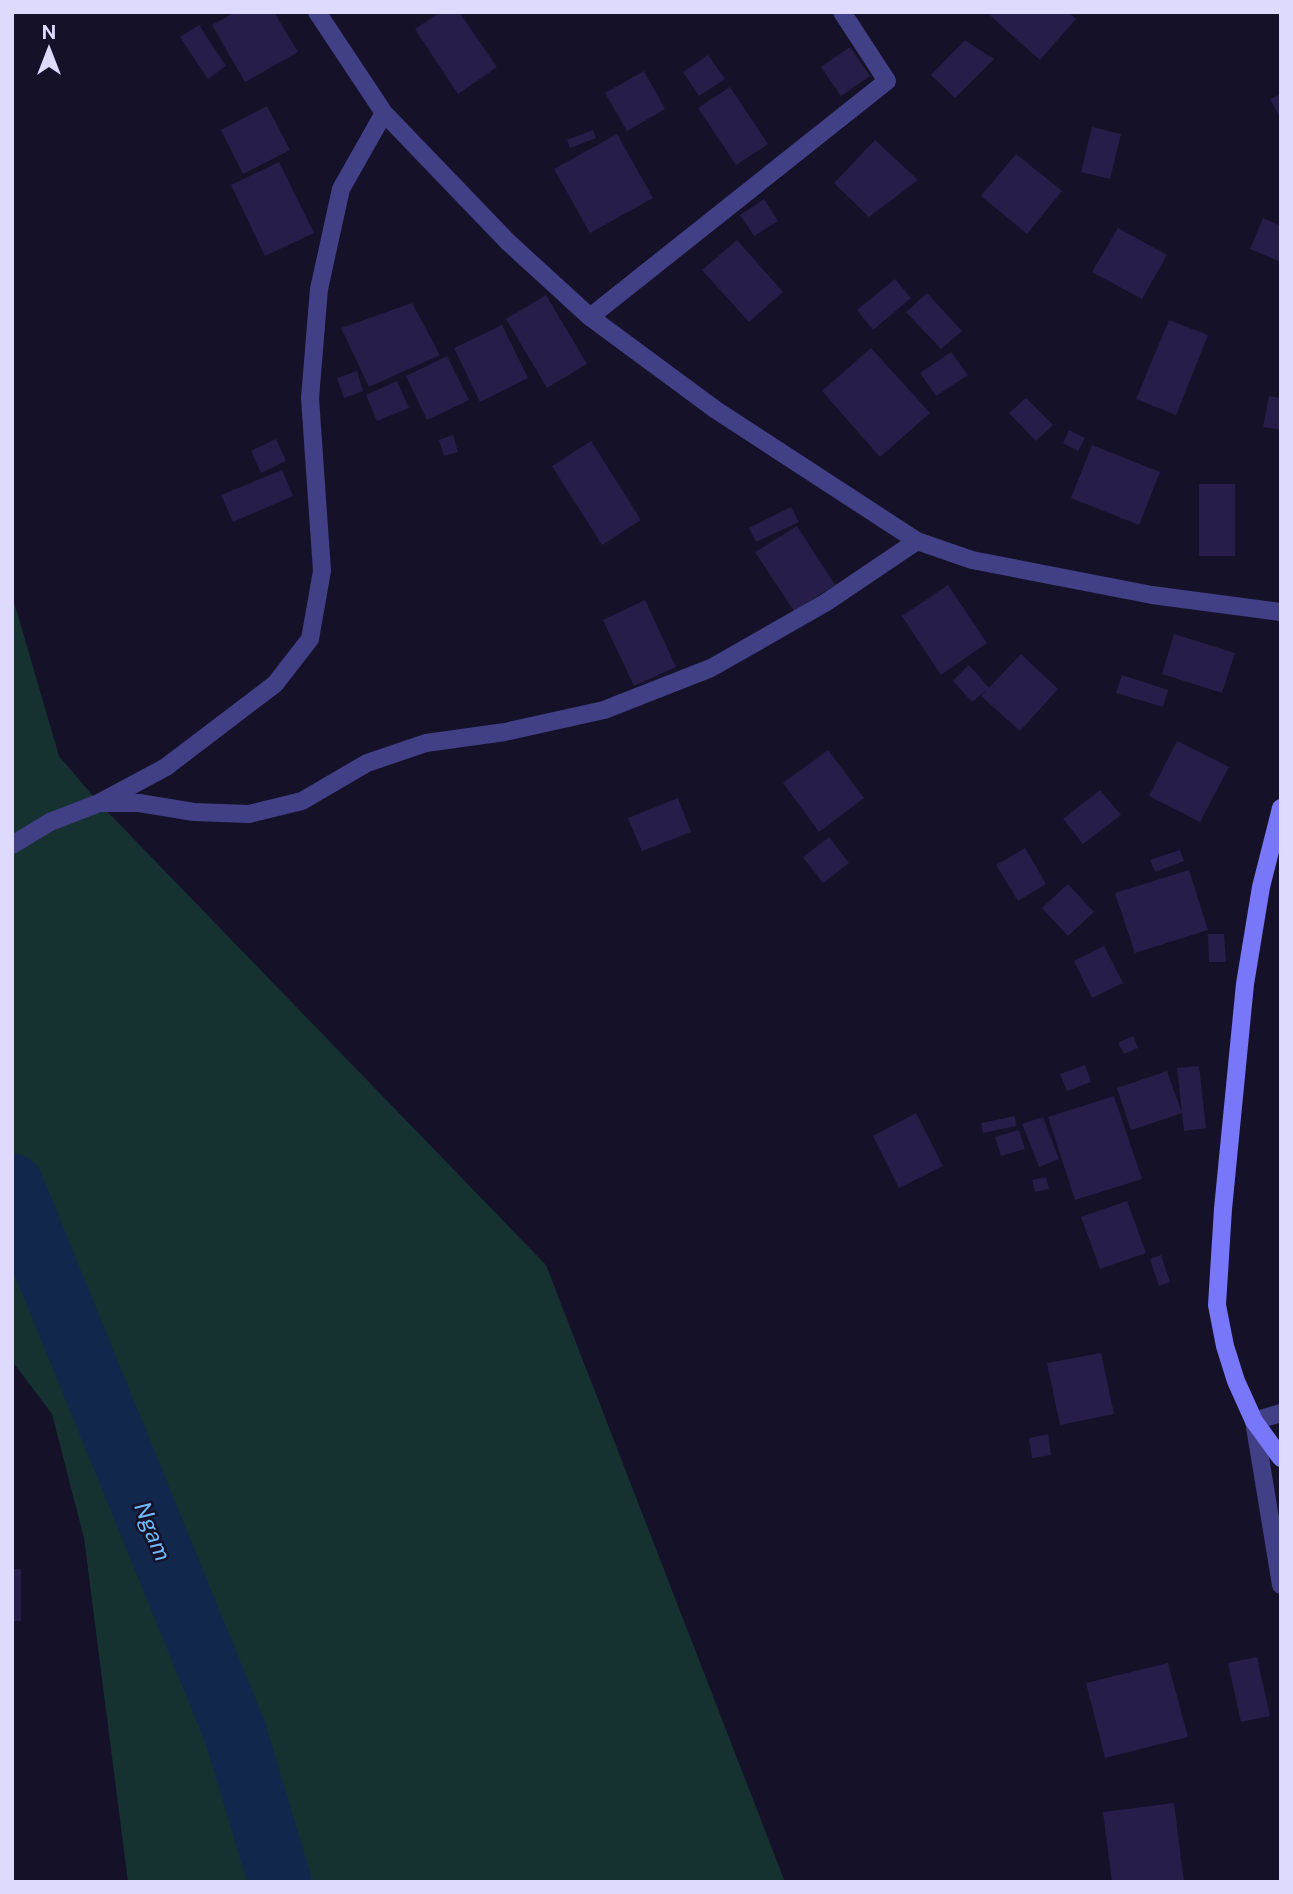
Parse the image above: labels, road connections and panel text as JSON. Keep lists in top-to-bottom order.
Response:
{
  "water": ["Ngam"],
  "north": "top"
}
